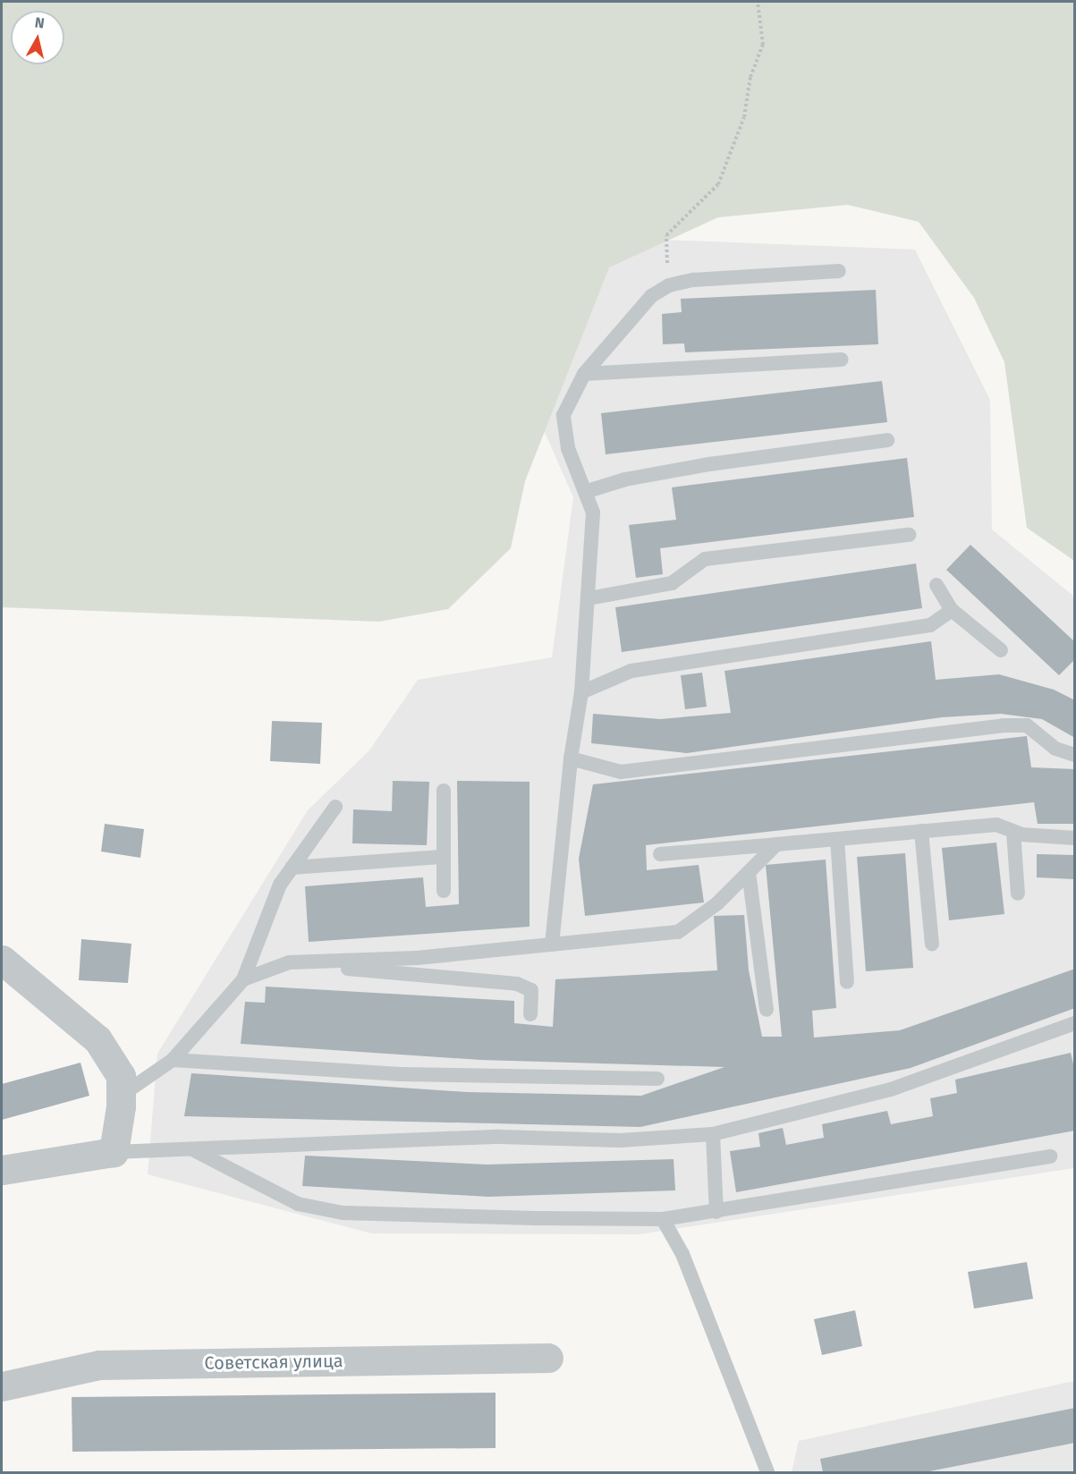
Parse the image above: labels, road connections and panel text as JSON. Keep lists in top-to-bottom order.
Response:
{
  "streets": {
    "street": ["Советская улица"]
  },
  "north": "top"
}
